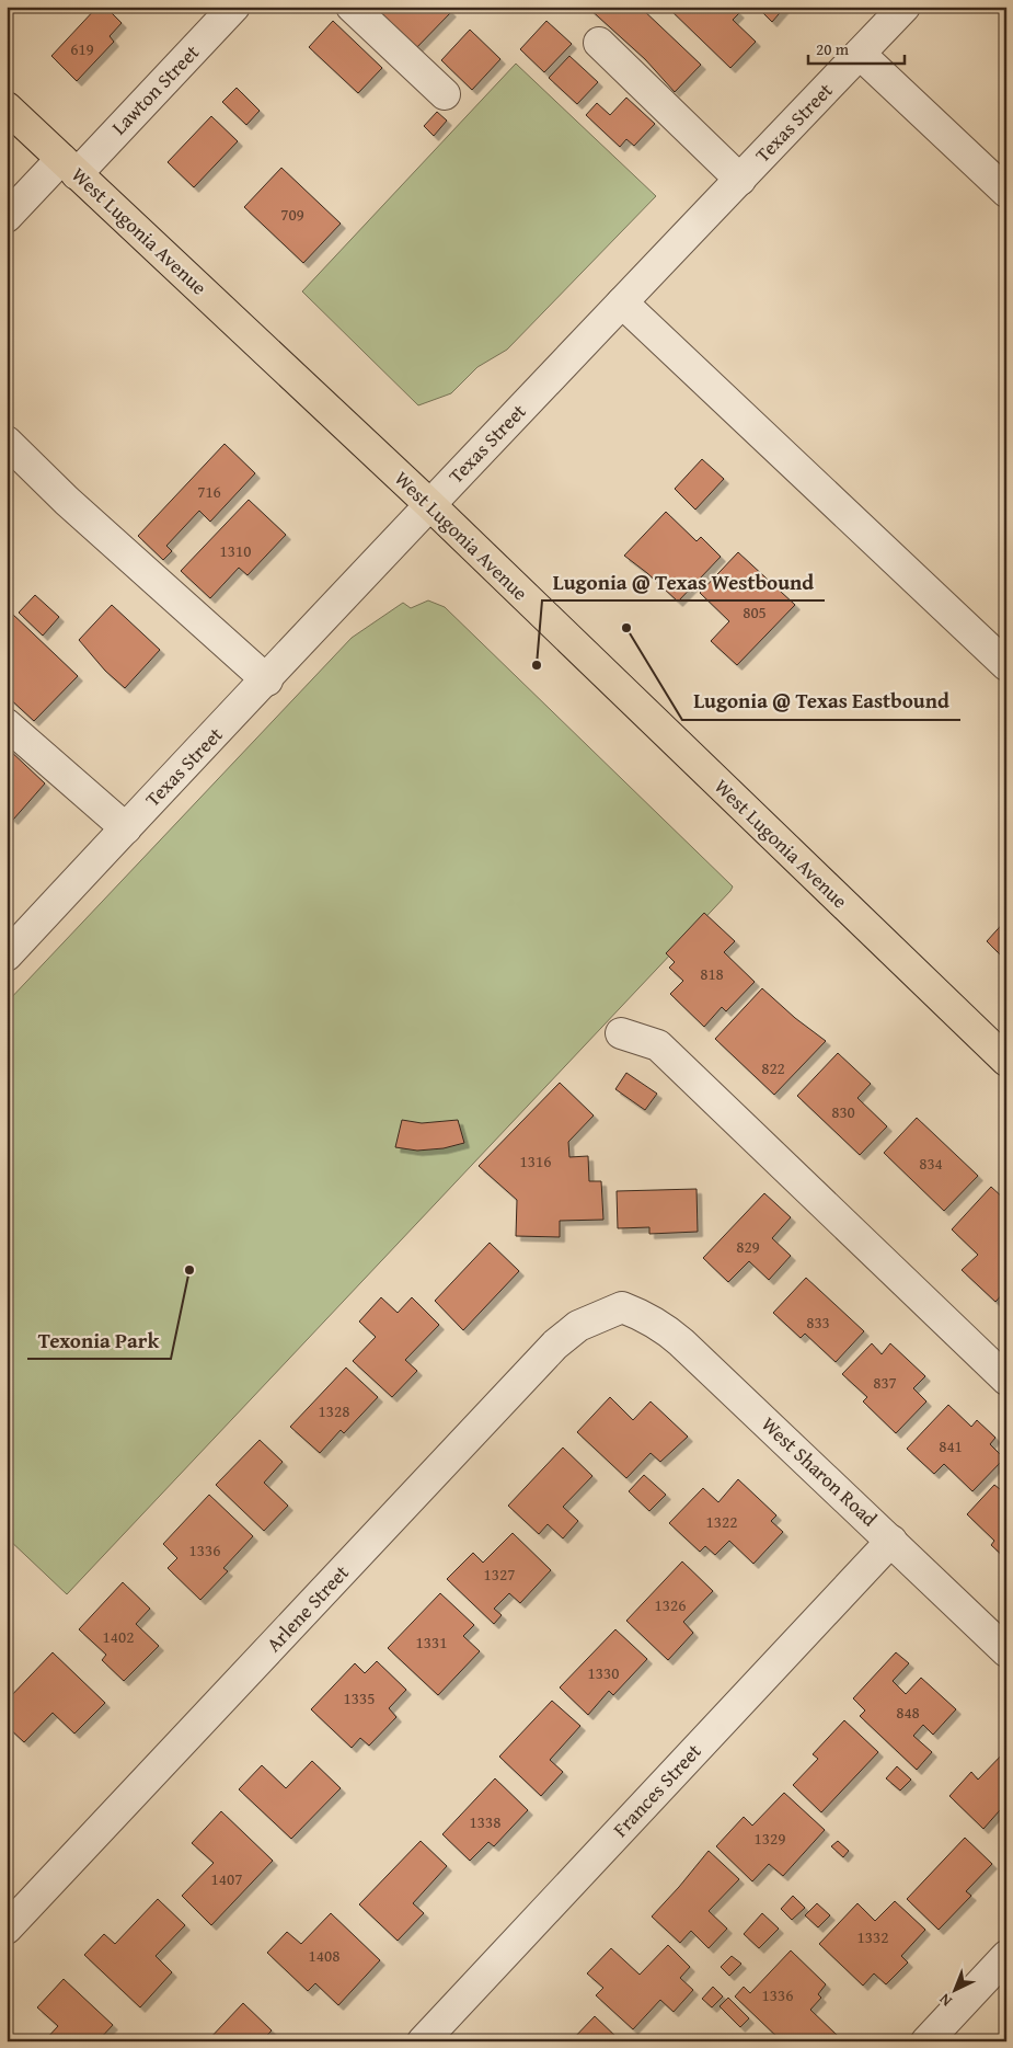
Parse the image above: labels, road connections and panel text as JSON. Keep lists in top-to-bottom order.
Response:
{
  "streets": {
    "main road": ["West Lugonia Avenue"],
    "street": [
      "Lawton Street",
      "Texas Street",
      "West Sharon Road",
      "Arlene Street",
      "Frances Street"
    ]
  },
  "crossings": [
    ["Lawton Street", "West Lugonia Avenue"],
    ["Texas Street", "West Lugonia Avenue"],
    ["West Sharon Road", "Arlene Street"],
    ["West Sharon Road", "Frances Street"]
  ],
  "places": ["Lugonia @ Texas Eastbound", "Lugonia @ Texas Westbound", "Texonia Park"],
  "house_numbers": [
    "619",
    "709",
    "716",
    "1310",
    "805",
    "818",
    "822",
    "830",
    "1316",
    "834",
    "829",
    "833",
    "837",
    "1328",
    "841",
    "1322",
    "1336",
    "1327",
    "1326",
    "1402",
    "1331",
    "1330",
    "1335",
    "848",
    "1338",
    "1329",
    "1407",
    "1332",
    "1408",
    "1336"
  ],
  "scale_bar": "20 m",
  "north": "bottom left"
}
